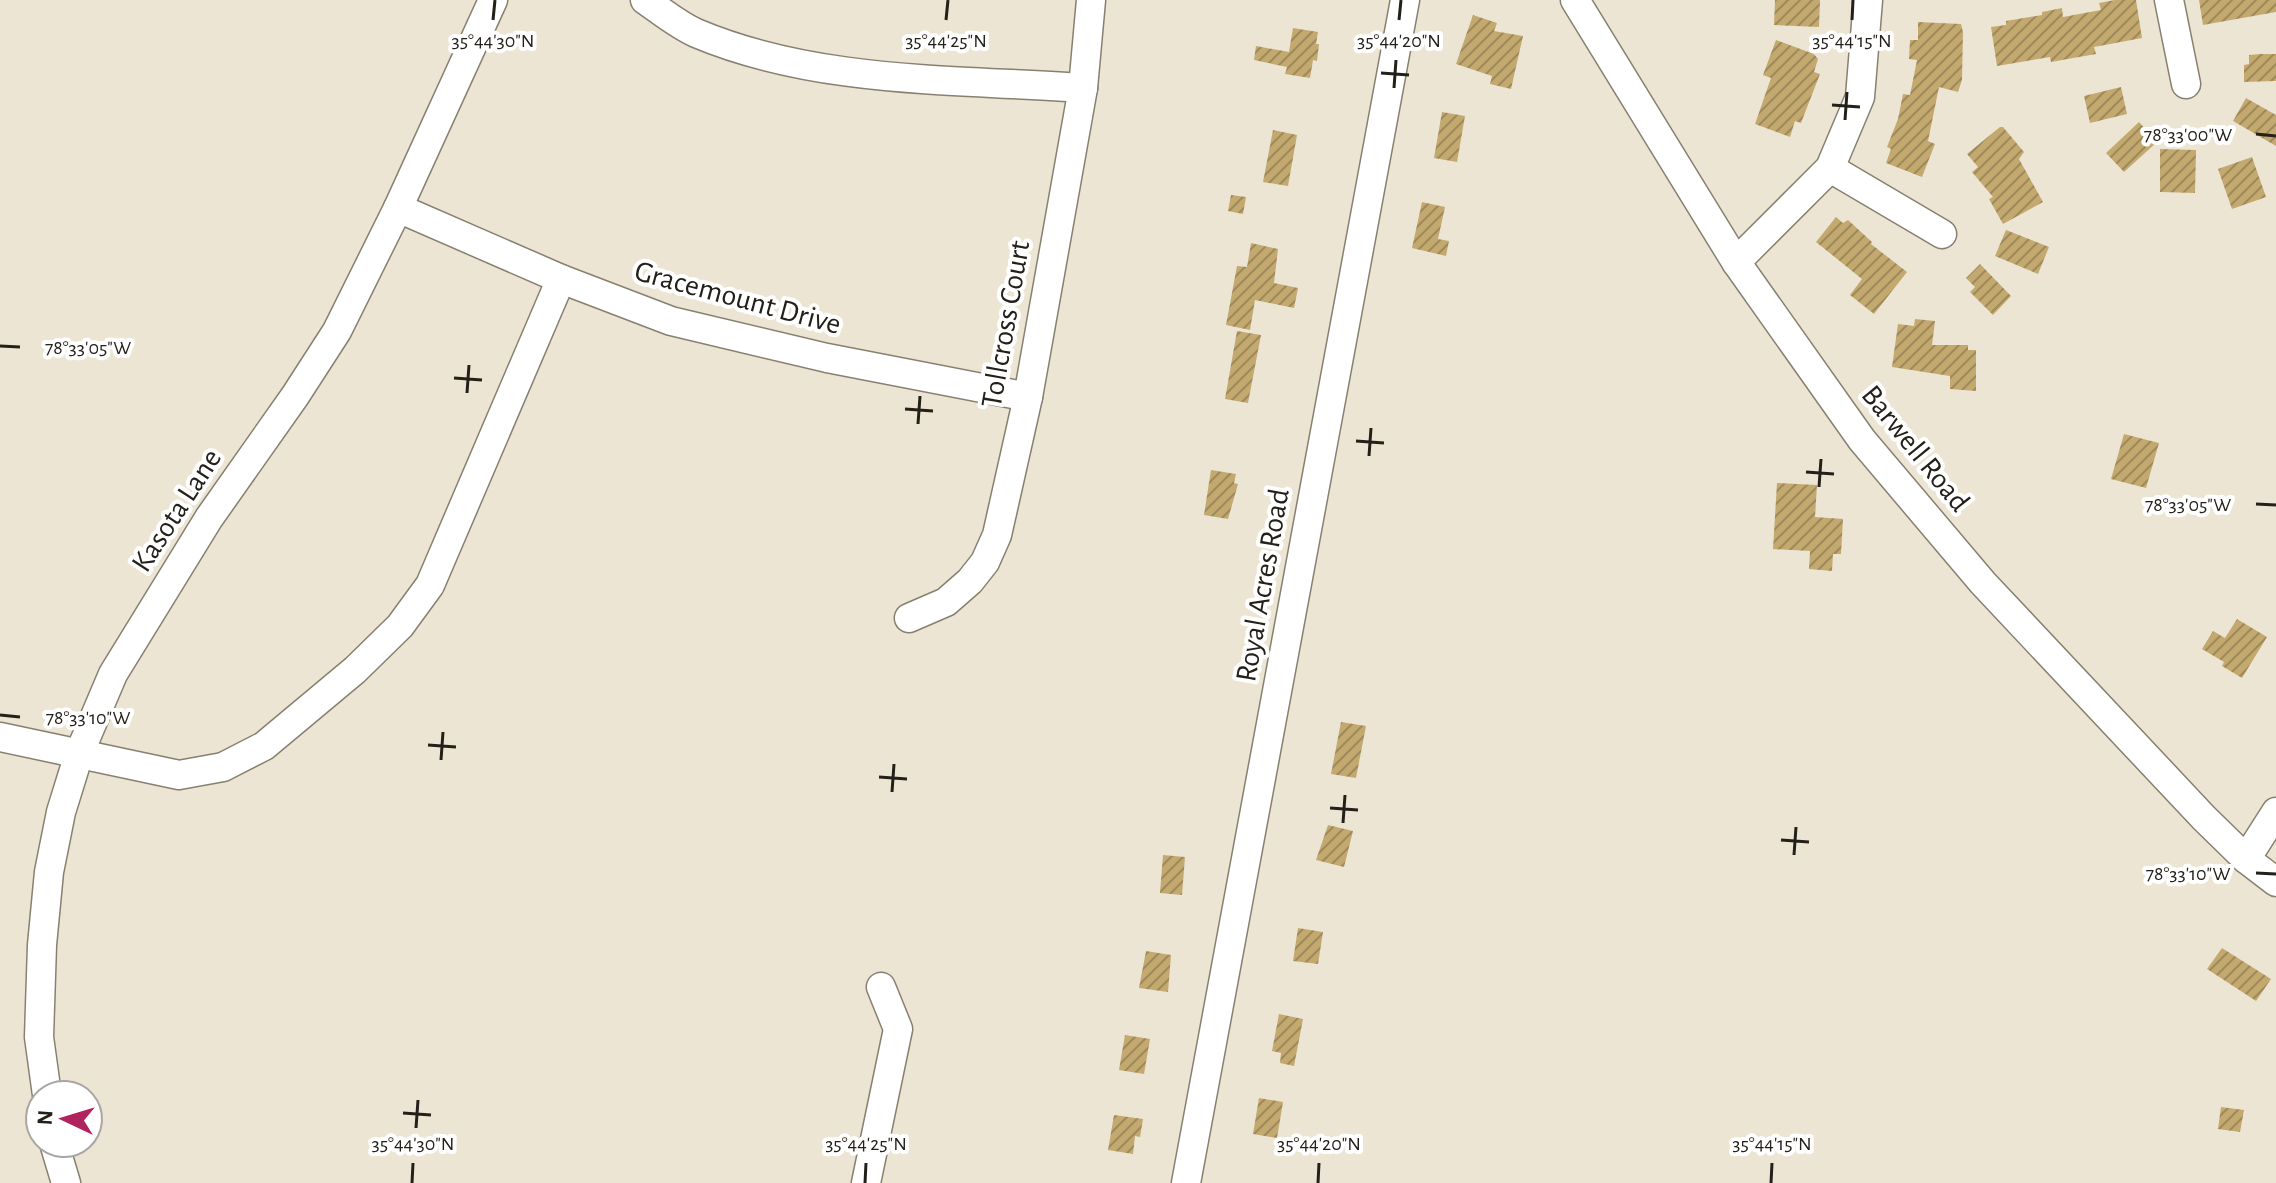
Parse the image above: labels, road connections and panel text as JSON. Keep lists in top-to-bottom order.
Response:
{
  "streets": {
    "street": [
      "Gracemount Drive",
      "Tollcross Court",
      "Barwell Road",
      "Kasota Lane",
      "Royal Acres Road"
    ]
  },
  "crossings": [
    ["Gracemount Drive", "Tollcross Court"],
    ["Gracemount Drive", "Kasota Lane"]
  ],
  "north": "left",
  "coordinates": [
    "35°44'30\"N",
    "35°44'25\"N",
    "35°44'20\"N",
    "35°44'15\"N",
    "78°33'00\"W",
    "78°33'05\"W",
    "78°33'10\"W"
  ]
}
